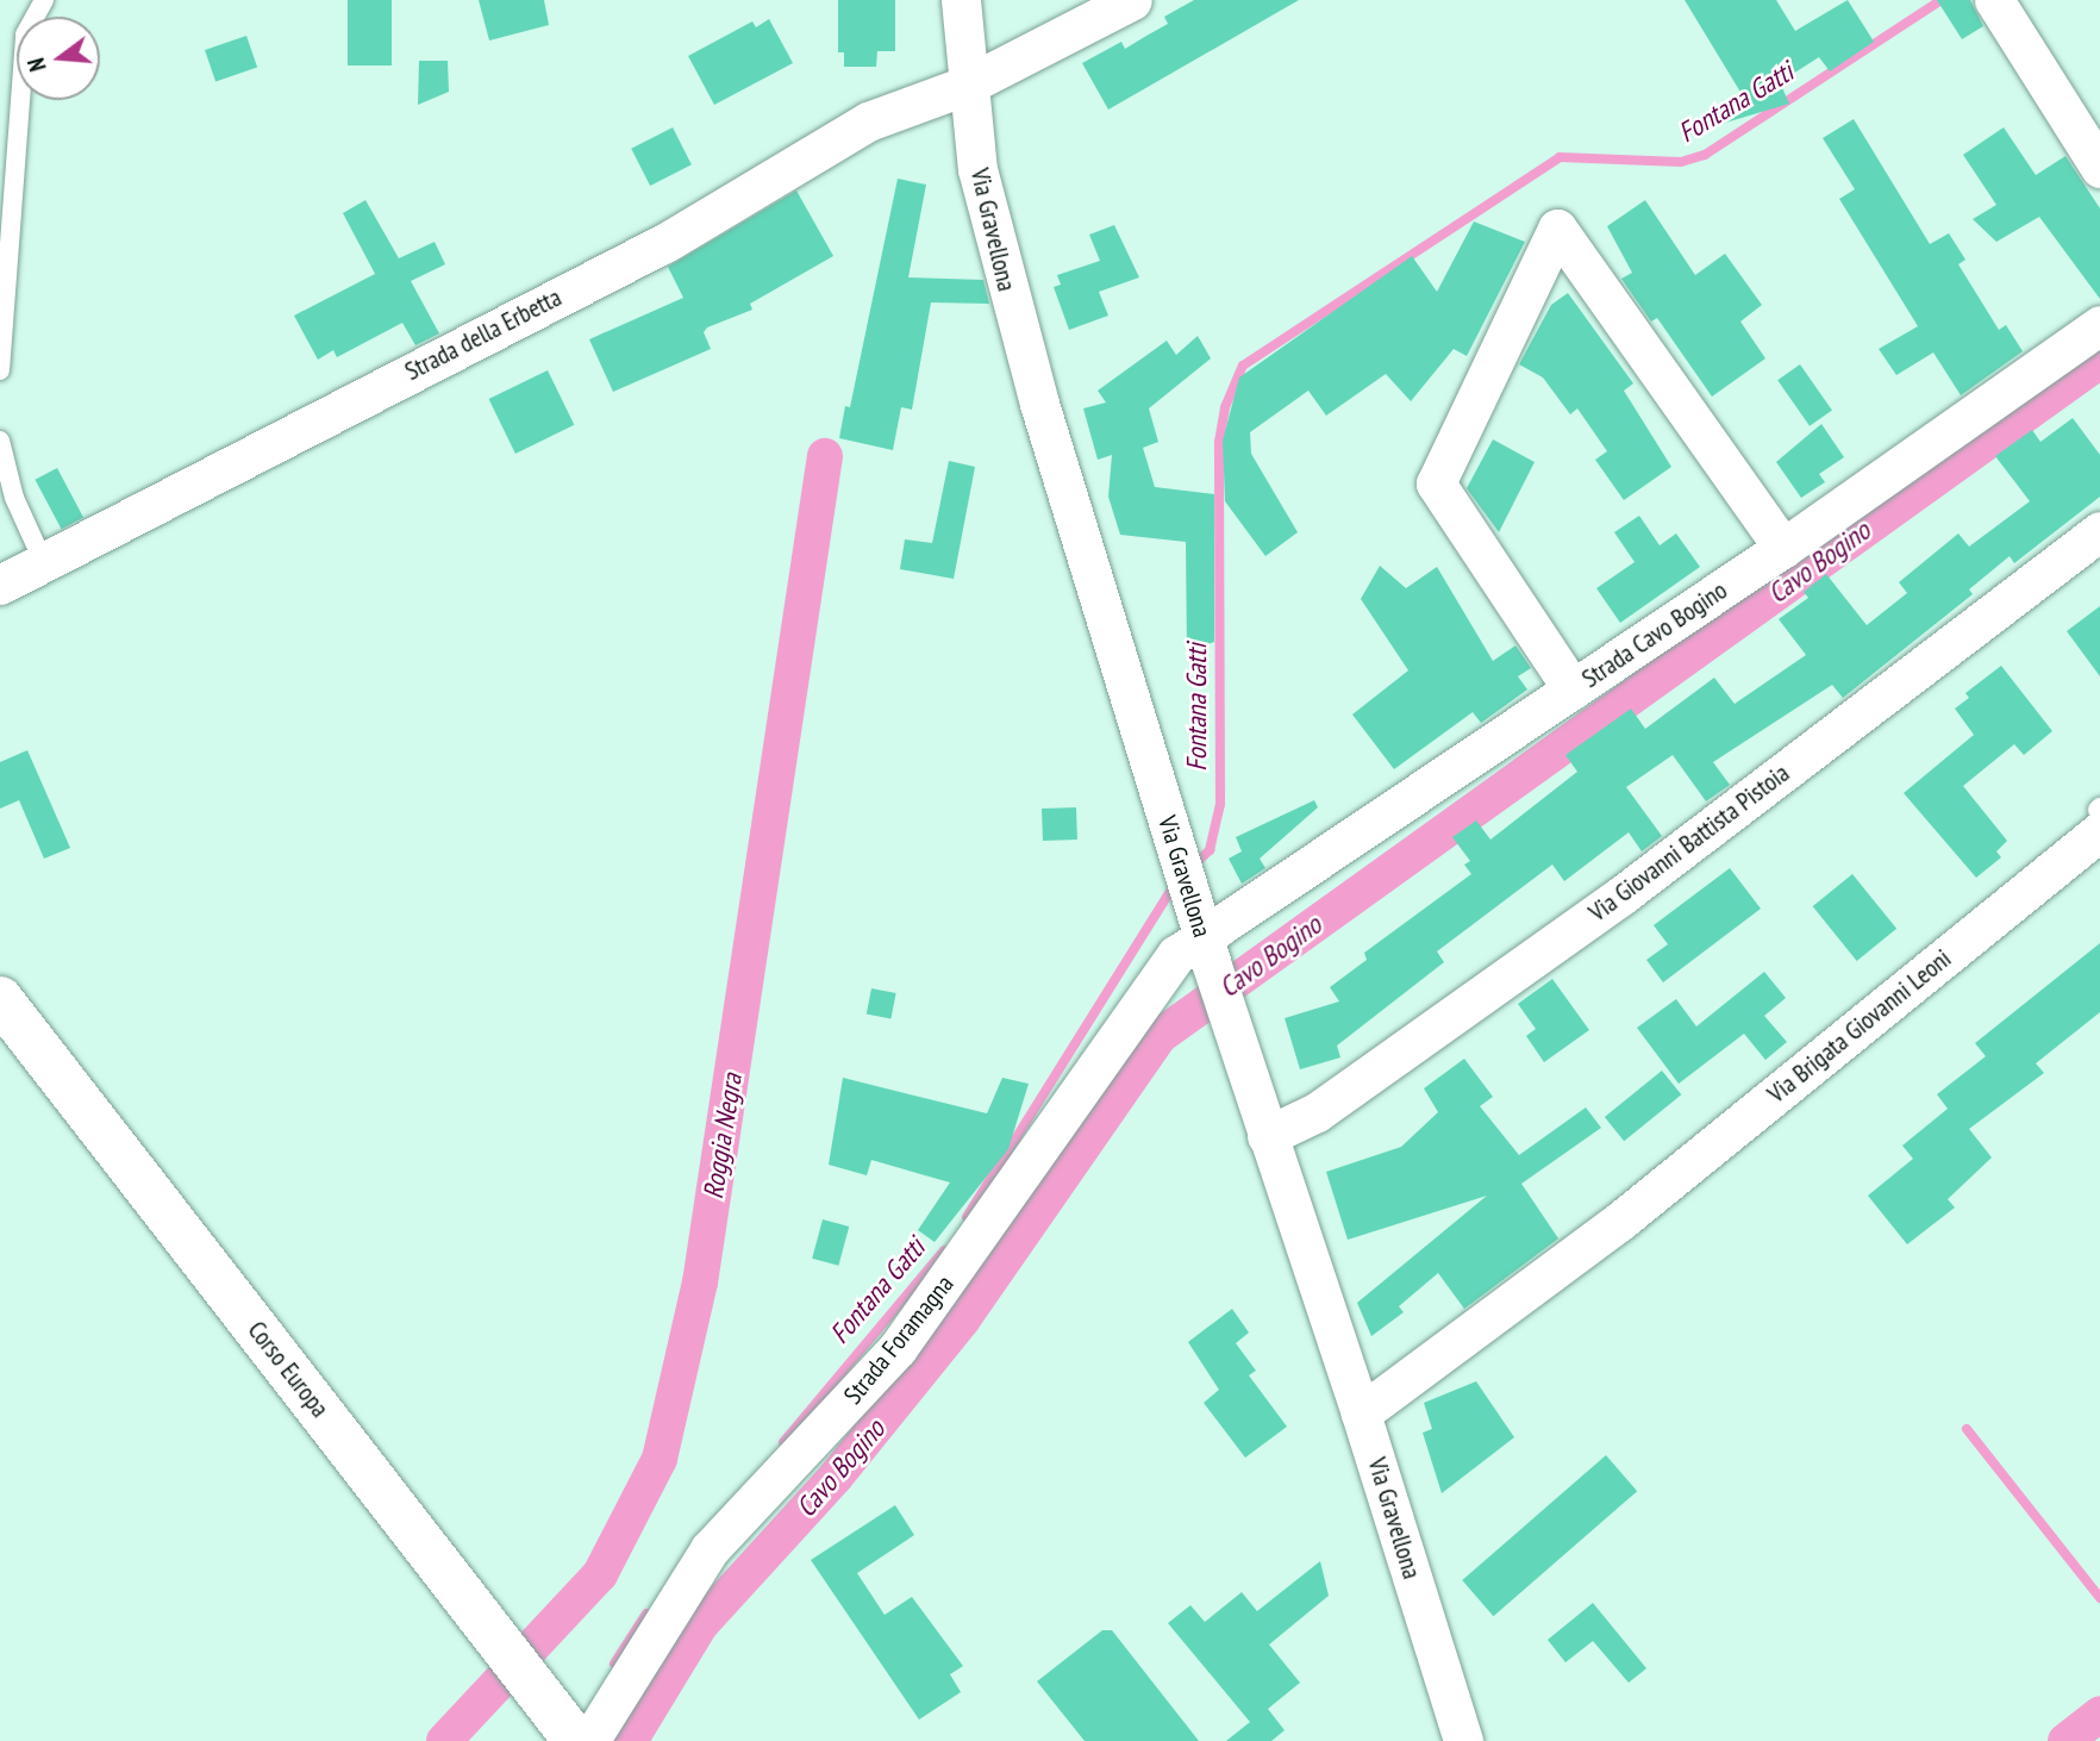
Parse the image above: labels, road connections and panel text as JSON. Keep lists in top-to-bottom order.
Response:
{
  "streets": {
    "main road": ["Corso Europa"],
    "street": [
      "Via Gravellona",
      "Strada della Erbetta",
      "Strada Cavo Bogino",
      "Via Giovanni Battista Pistoia",
      "Via Brigata Giovanni Leoni",
      "Strada Foramagna"
    ]
  },
  "crossings": [
    ["Via Gravellona", "Strada della Erbetta"],
    ["Via Gravellona", "Strada Cavo Bogino"],
    ["Via Gravellona", "Via Giovanni Battista Pistoia"],
    ["Via Gravellona", "Via Brigata Giovanni Leoni"],
    ["Via Gravellona", "Strada Foramagna"],
    ["Strada Cavo Bogino", "Strada Foramagna"]
  ],
  "water": ["Fontana Gatti", "Cavo Bogino", "Roggia Negra"],
  "north": "left"
}
